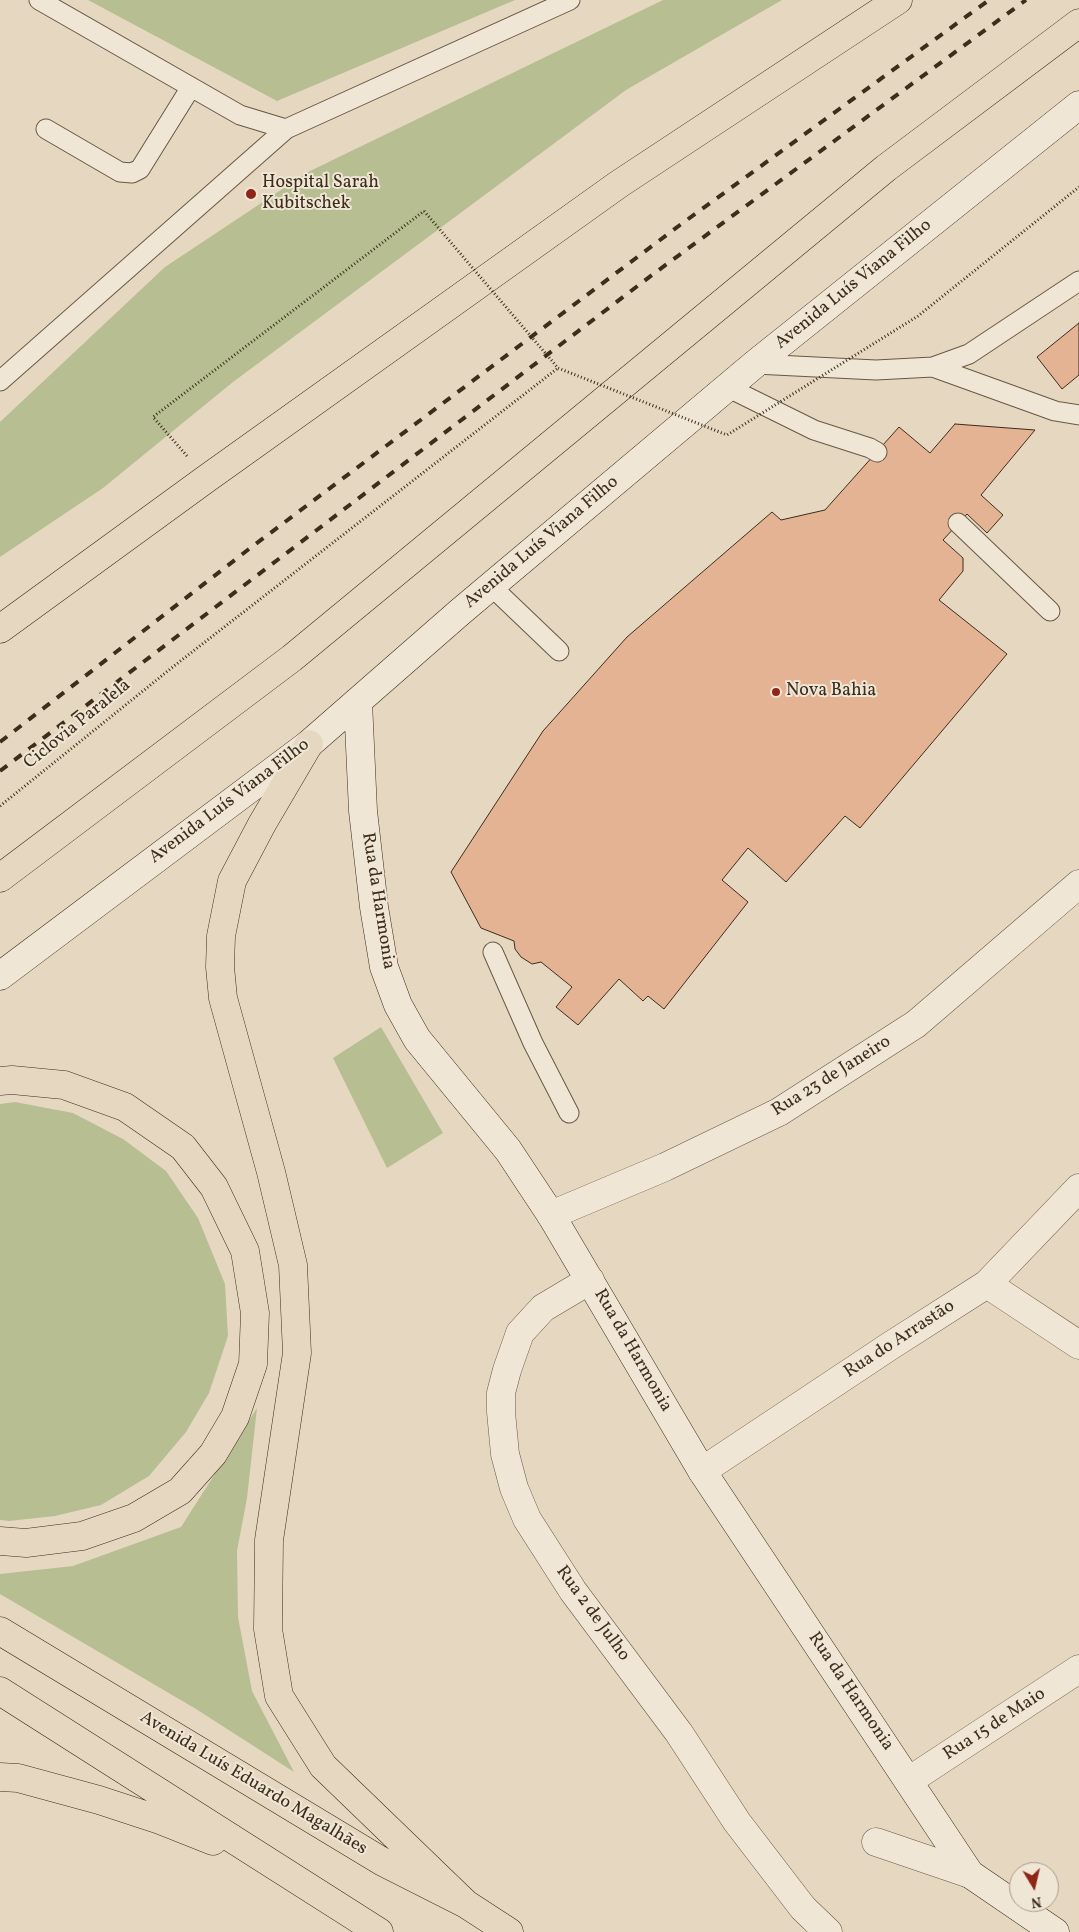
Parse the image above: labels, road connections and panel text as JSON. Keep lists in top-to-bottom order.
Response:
{
  "streets": {
    "main road": ["Avenida Luís Eduardo Magalhães"],
    "street": [
      "Avenida Luís Viana Filho",
      "Rua da Harmonia",
      "Rua 23 de Janeiro",
      "Rua do Arrastão",
      "Rua 2 de Julho",
      "Rua 15 de Maio"
    ],
    "path": ["Ciclovia Paralela"]
  },
  "crossings": [
    ["Avenida Luís Viana Filho", "Rua da Harmonia"],
    ["Rua da Harmonia", "Rua 23 de Janeiro"],
    ["Rua da Harmonia", "Rua do Arrastão"],
    ["Rua da Harmonia", "Rua 2 de Julho"],
    ["Rua da Harmonia", "Rua 15 de Maio"]
  ],
  "places": ["Hospital Sarah Kubitschek", "Nova Bahia"],
  "north": "bottom"
}
